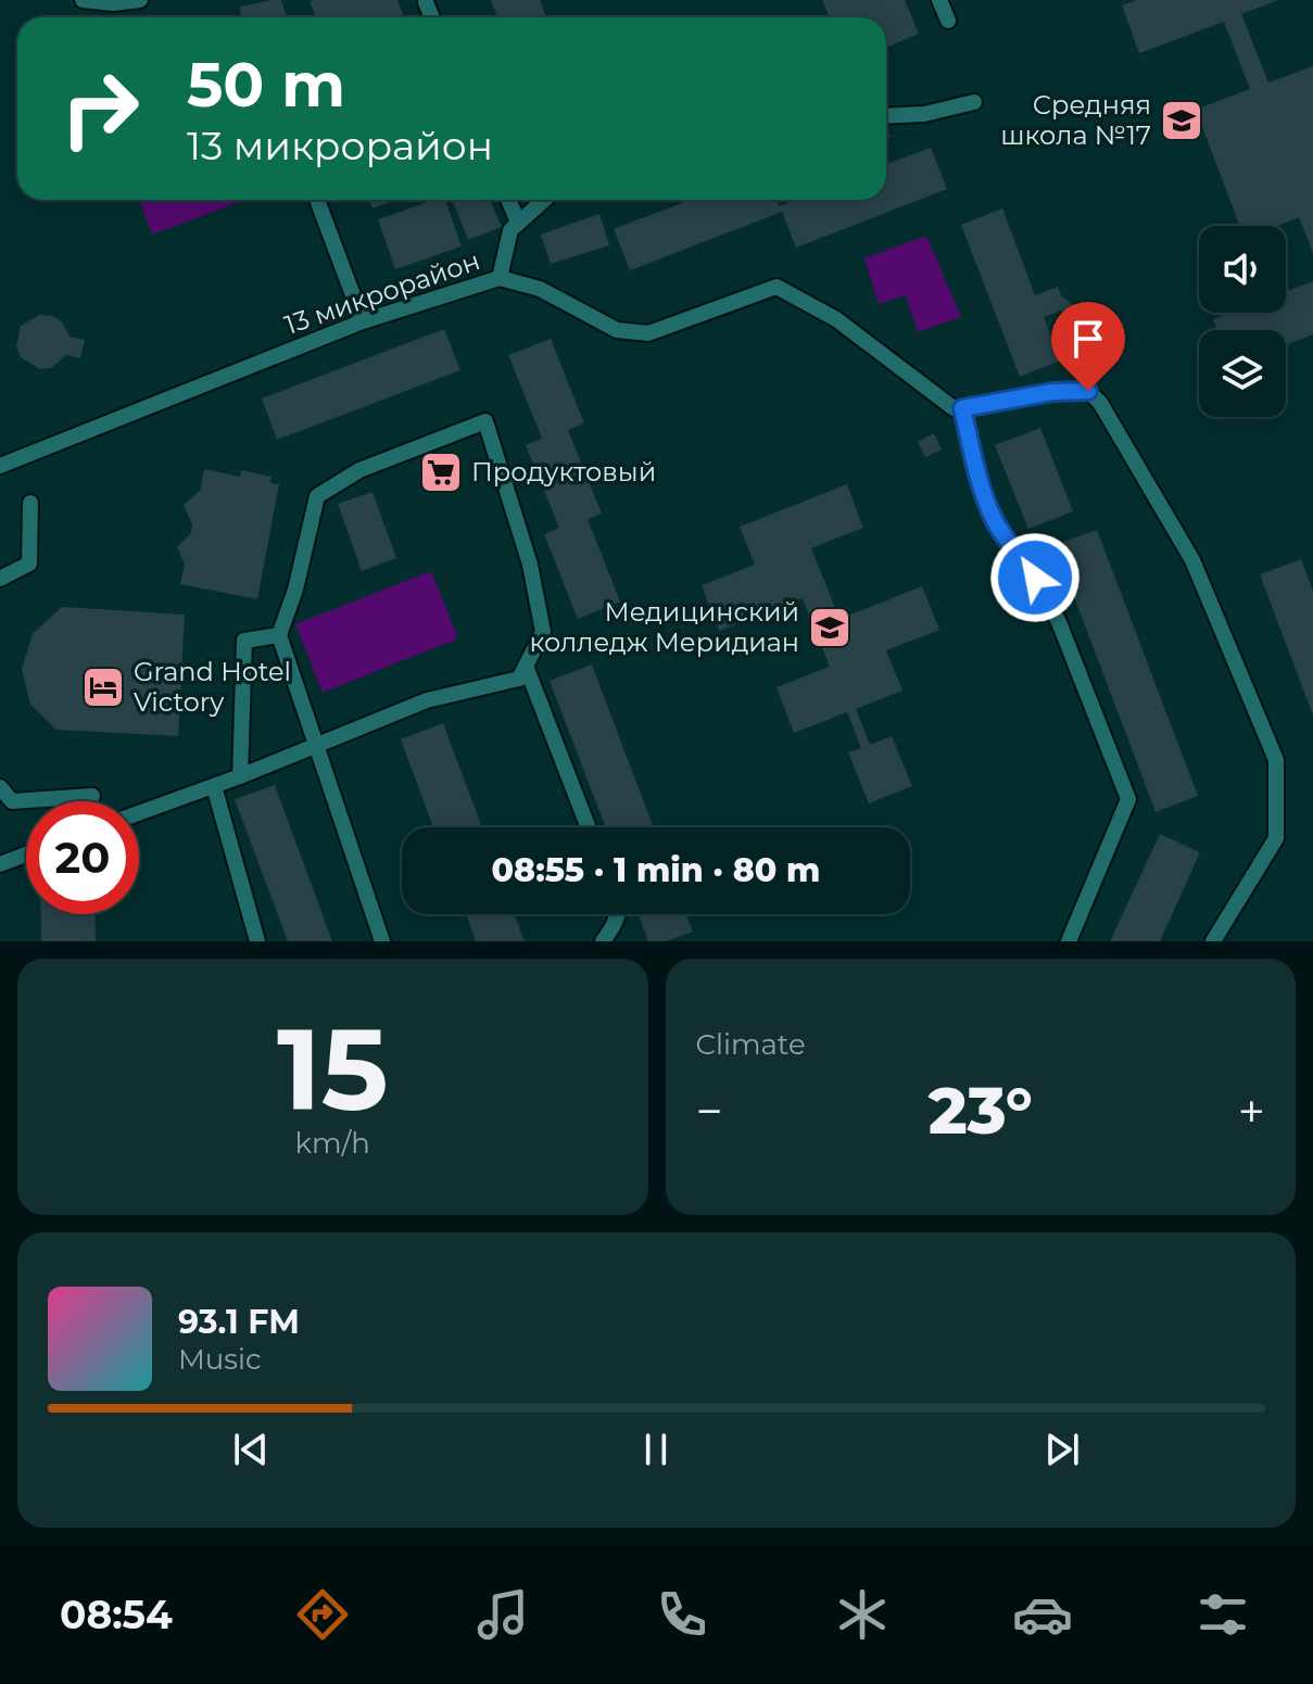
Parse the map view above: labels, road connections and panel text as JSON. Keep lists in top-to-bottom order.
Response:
{
  "streets": {
    "lane": ["13 микрорайон"]
  },
  "places": {
    "school or university": ["Средняя школа №17", "Медицинский колледж Меридиан"],
    "supermarket": ["Продуктовый"],
    "hotel": ["Grand Hotel Victory"]
  },
  "page": {
    "turn": ["50 m", "13 микрорайон"],
    "limit": "20",
    "trip": "08:55 · 1 min · 80 m",
    "tile": [
      ["15", "km/h"],
      "Climate"
    ],
    "heat": ["−", "23°", "+"],
    "song": ["93.1 FM", "Music"],
    "tabs": "08:54"
  }
}
